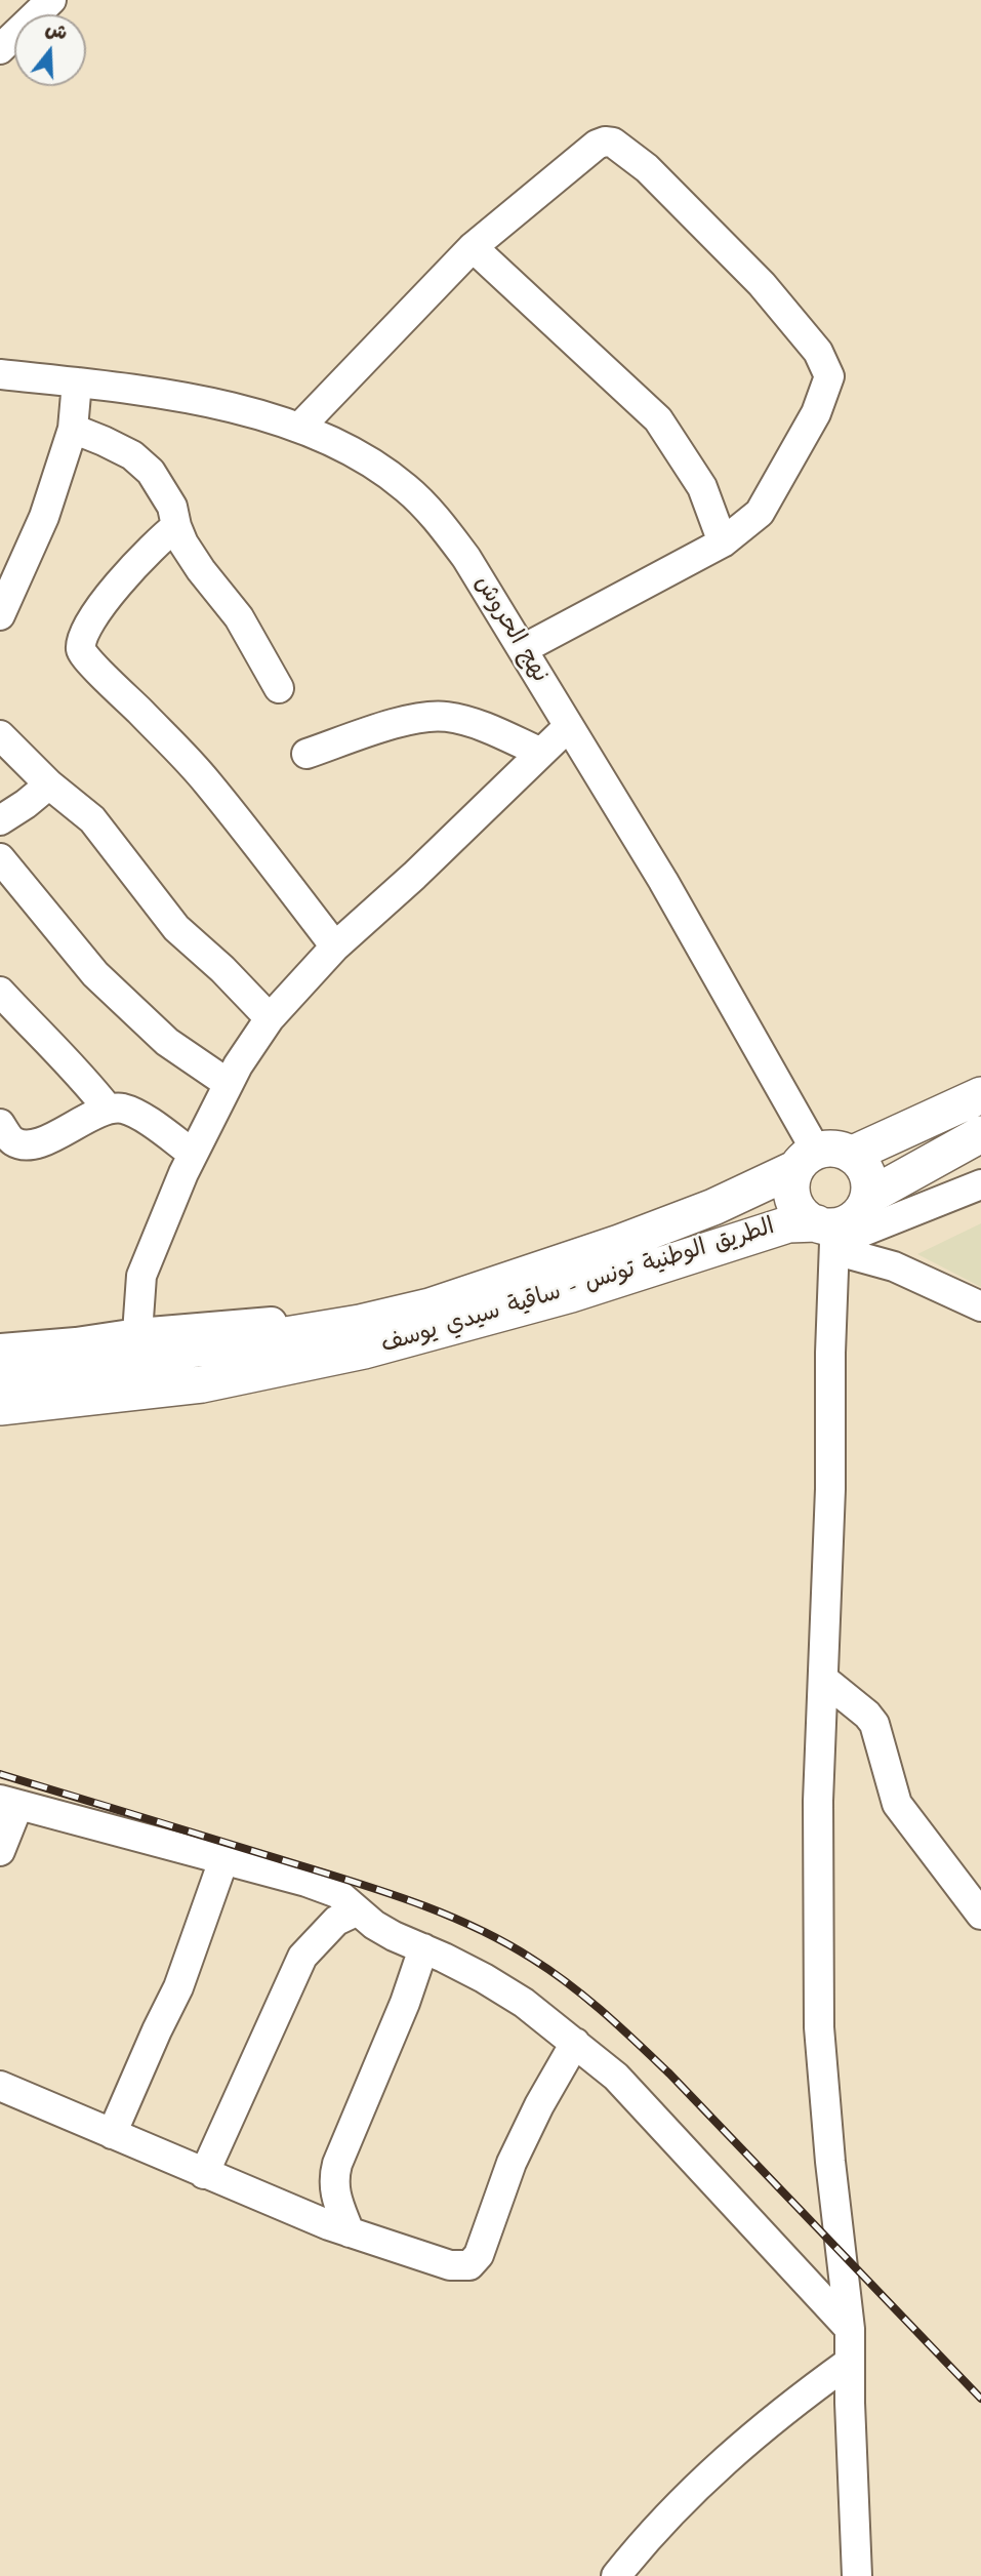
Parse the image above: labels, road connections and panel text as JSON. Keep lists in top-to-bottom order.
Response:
{
  "streets": {
    "main road": ["الطريق الوطنية تونس - ساقية سيدي يوسف"],
    "street": ["نهج الحروش"]
  },
  "crossings": [
    ["نهج الحروش", "الطريق الوطنية تونس - ساقية سيدي يوسف"]
  ],
  "north": "top"
}
